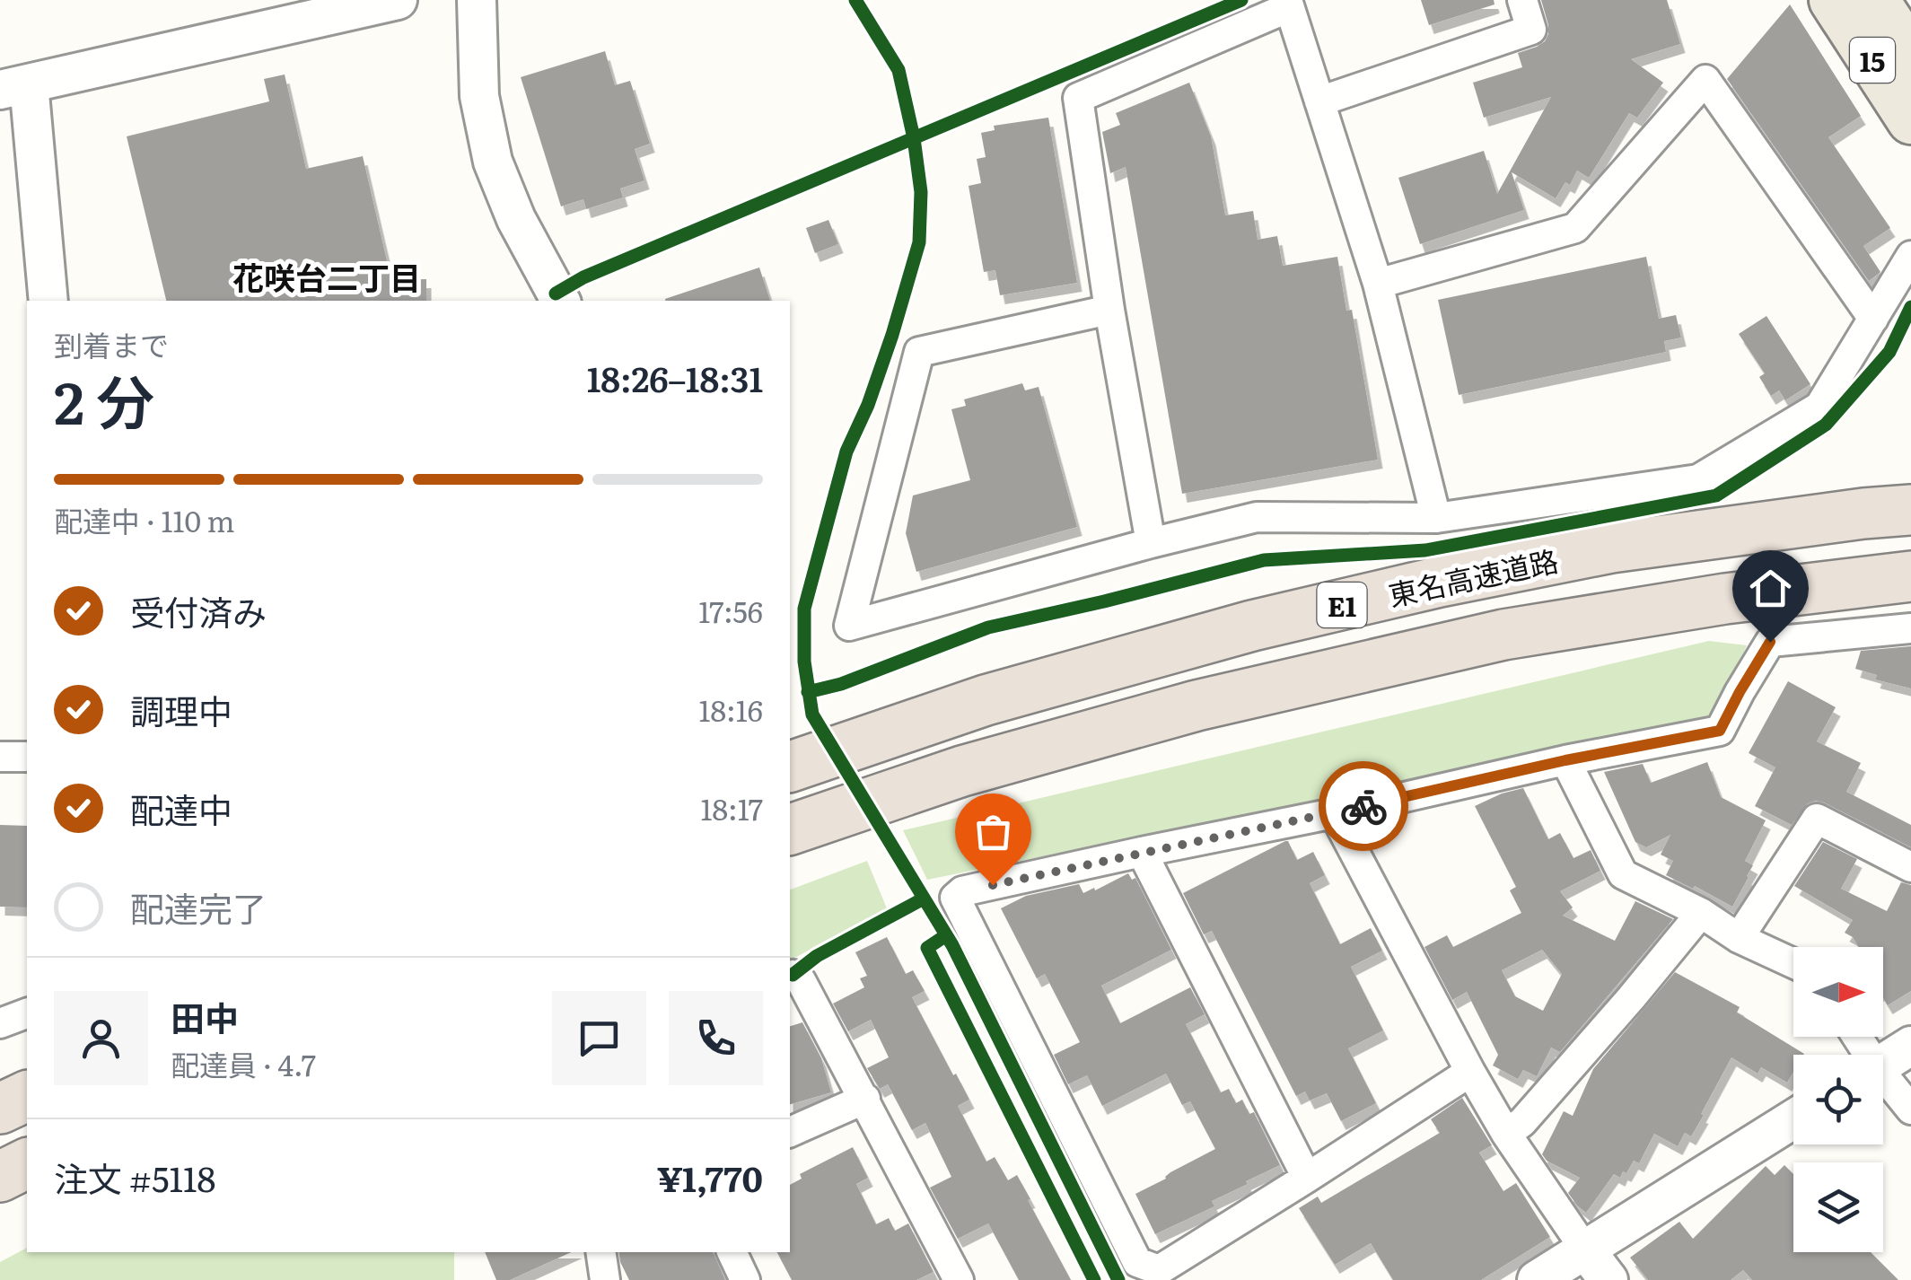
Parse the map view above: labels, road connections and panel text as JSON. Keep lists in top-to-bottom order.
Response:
{
  "streets": {
    "highway": ["東名高速道路", "E1"],
    "main road": ["15"]
  },
  "districts": ["花咲台二丁目"],
  "north": "right",
  "page": {
    "heading": ["2 分", "到着まで", "18:26–18:31"],
    "panel": [
      "田中",
      "配達員 · 4.7",
      "注文 #5118",
      "¥1,770"
    ],
    "bar": "配達中 · 110 m",
    "list": [
      ["受付済み", "17:56"],
      ["調理中", "18:16"],
      ["配達中", "18:17"],
      "配達完了"
    ]
  }
}
